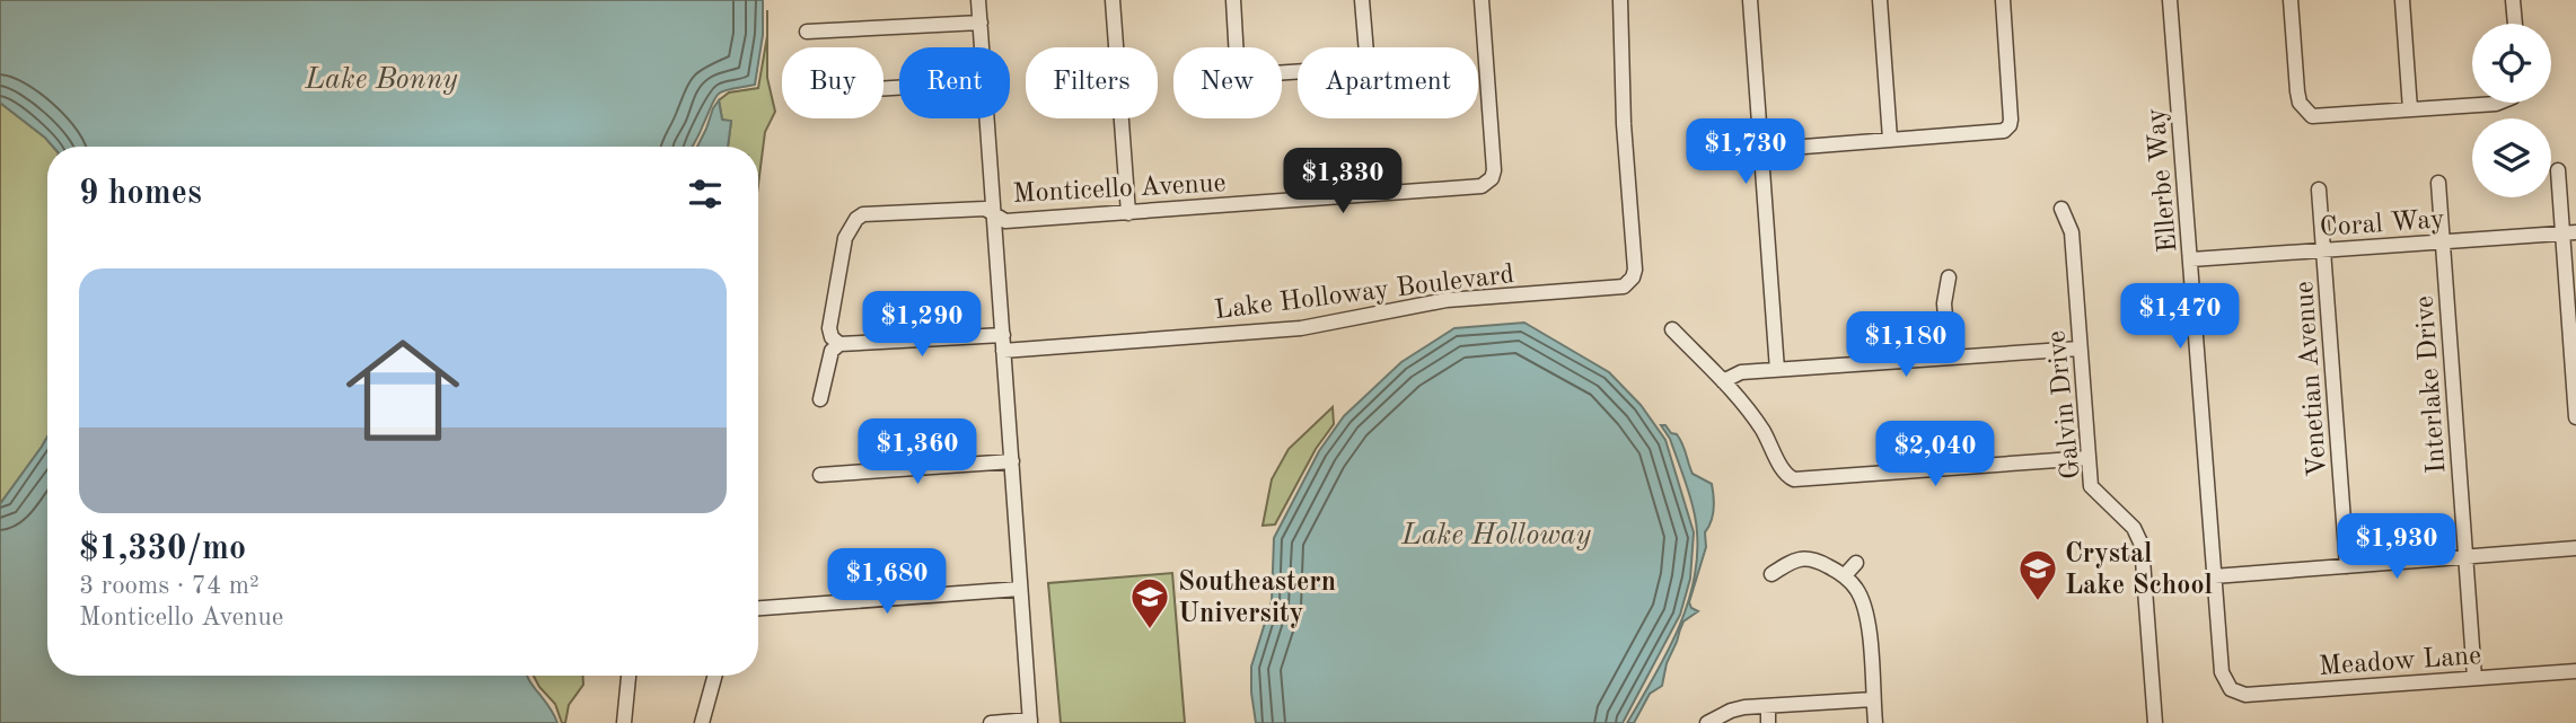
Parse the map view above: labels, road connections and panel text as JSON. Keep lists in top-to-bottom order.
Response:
{
  "streets": {
    "street": [
      "Ellerbe Way",
      "Monticello Avenue",
      "Coral Way",
      "Lake Holloway Boulevard",
      "Venetian Avenue",
      "Interlake Drive",
      "Galvin Drive",
      "Meadow Lane"
    ]
  },
  "crossings": [
    ["Ellerbe Way", "Coral Way"],
    ["Ellerbe Way", "Meadow Lane"],
    ["Coral Way", "Venetian Avenue"],
    ["Coral Way", "Interlake Drive"],
    ["Interlake Drive", "Meadow Lane"]
  ],
  "water": ["Lake Bonny", "Lake Holloway"],
  "places": {
    "school or university": ["Crystal Lake School", "Southeastern University"]
  },
  "page": {
    "chip": [
      "Buy",
      "Rent",
      "Filters",
      "New",
      "Apartment"
    ],
    "price": [
      "$1,730",
      "$1,330",
      "$1,470",
      "$1,290",
      "$1,180",
      "$1,360",
      "$2,040",
      "$1,930",
      "$1,680"
    ],
    "heading": "9 homes",
    "list": [
      {
        "name": "$1,330/mo",
        "note": "3 rooms · 74 m² · Monticello Avenue"
      }
    ]
  }
}
